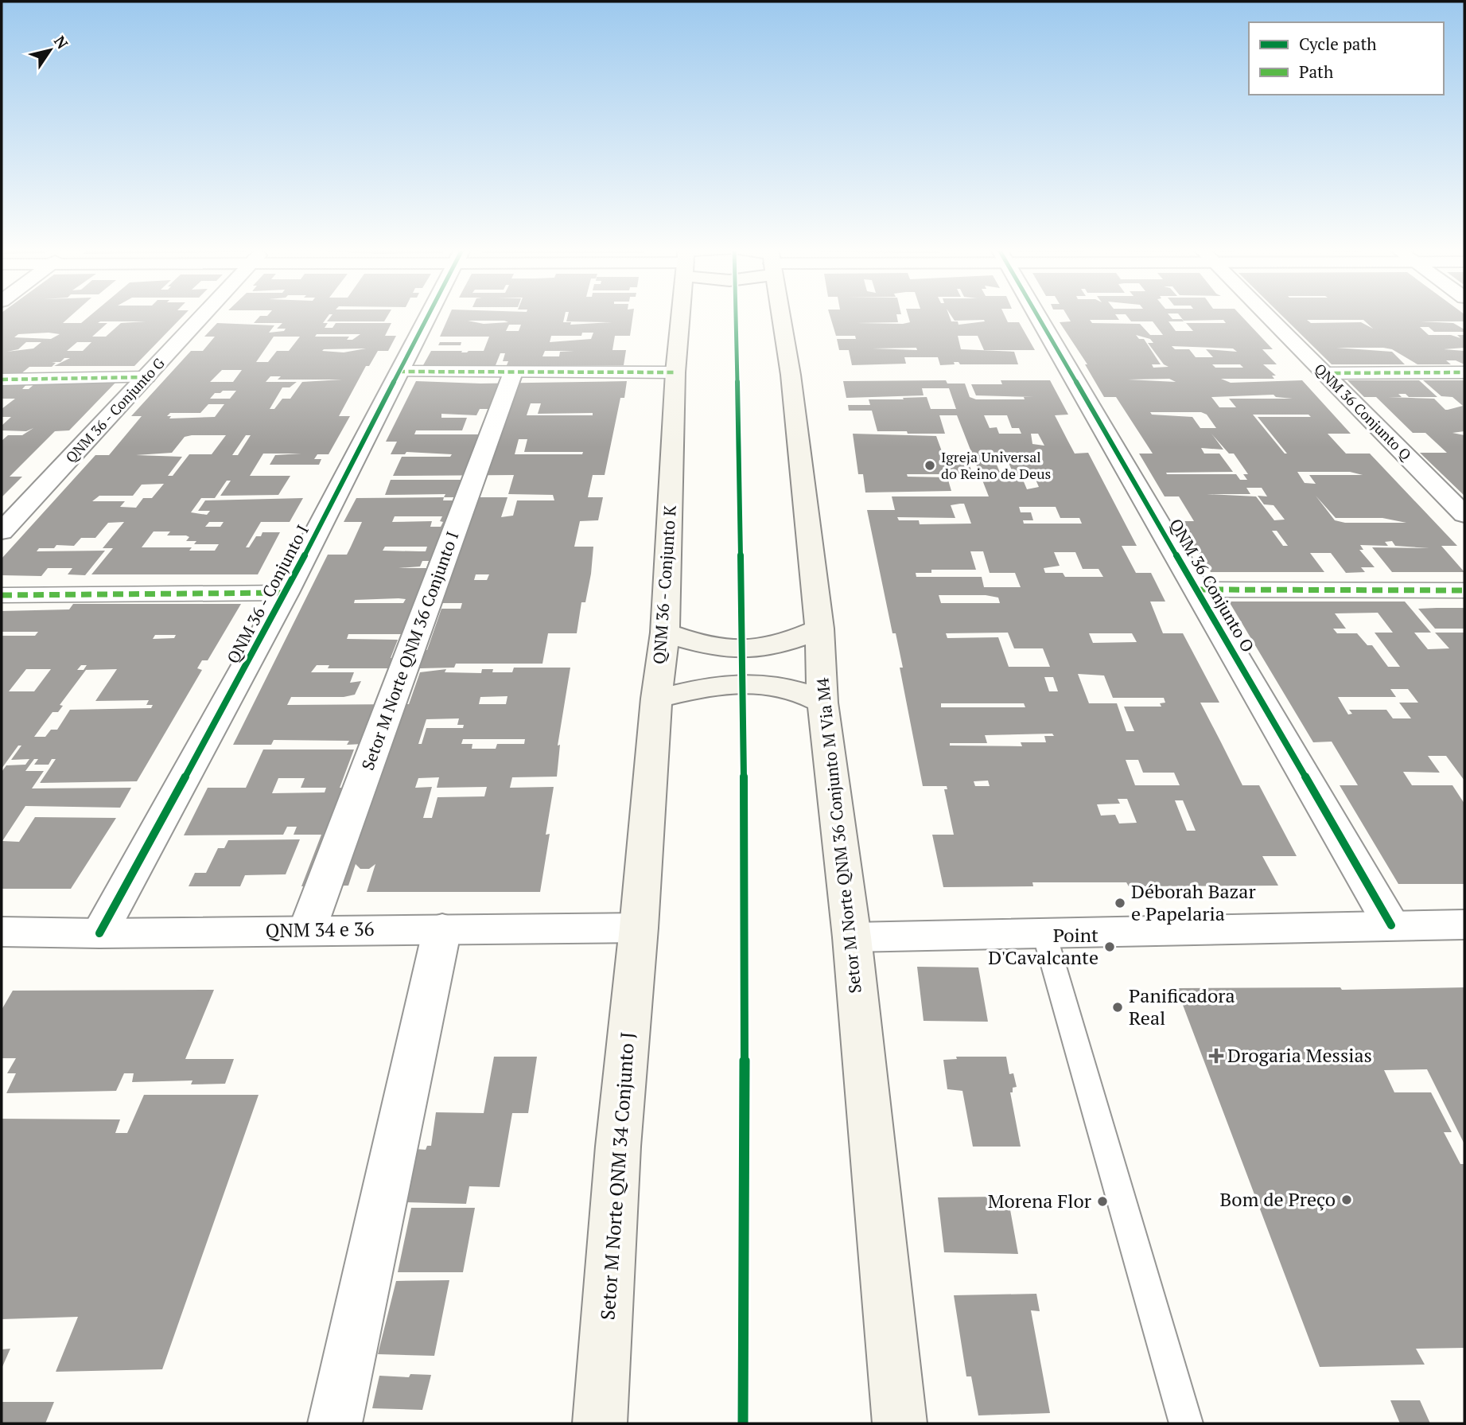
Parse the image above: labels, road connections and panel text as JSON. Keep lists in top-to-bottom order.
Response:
{
  "streets": {
    "main road": ["QNM 36 - Conjunto K", "Setor M Norte QNM 36 Conjunto M Via M4", "Setor M Norte QNM 34 Conjunto J"],
    "street": [
      "QNM 36 - Conjunto G",
      "QNM 36 Conjunto Q",
      "QNM 36 Conjunto O",
      "QNM 36 - Conjunto I",
      "Setor M Norte QNM 36 Conjunto I",
      "QNM 34 e 36"
    ]
  },
  "crossings": [
    ["QNM 36 - Conjunto K", "QNM 34 e 36"],
    ["QNM 36 - Conjunto K", "Setor M Norte QNM 34 Conjunto J"],
    ["QNM 36 - Conjunto I", "QNM 34 e 36"],
    ["Setor M Norte QNM 36 Conjunto I", "QNM 34 e 36"],
    ["QNM 34 e 36", "Setor M Norte QNM 34 Conjunto J"]
  ],
  "places": {
    "other": [
      "Igreja Universal do Reino de Deus",
      "Déborah Bazar e Papelaria",
      "Point D'Cavalcante",
      "Panificadora Real",
      "Bom de Preço",
      "Morena Flor"
    ],
    "health": ["Drogaria Messias"]
  },
  "legend": ["Cycle path", "Path"],
  "north": "top right"
}
